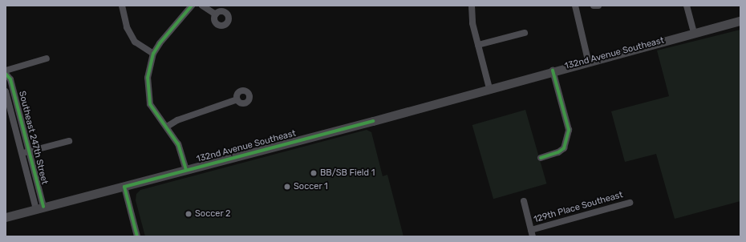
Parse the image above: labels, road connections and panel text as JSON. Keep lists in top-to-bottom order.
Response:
{
  "streets": {
    "main road": ["132nd Avenue Southeast"],
    "street": ["Southeast 247th Street", "129th Place Southeast"]
  },
  "crossings": [
    ["132nd Avenue Southeast", "Southeast 247th Street"]
  ],
  "places": ["BB/SB Field 1", "Soccer 1", "Soccer 2"]
}
